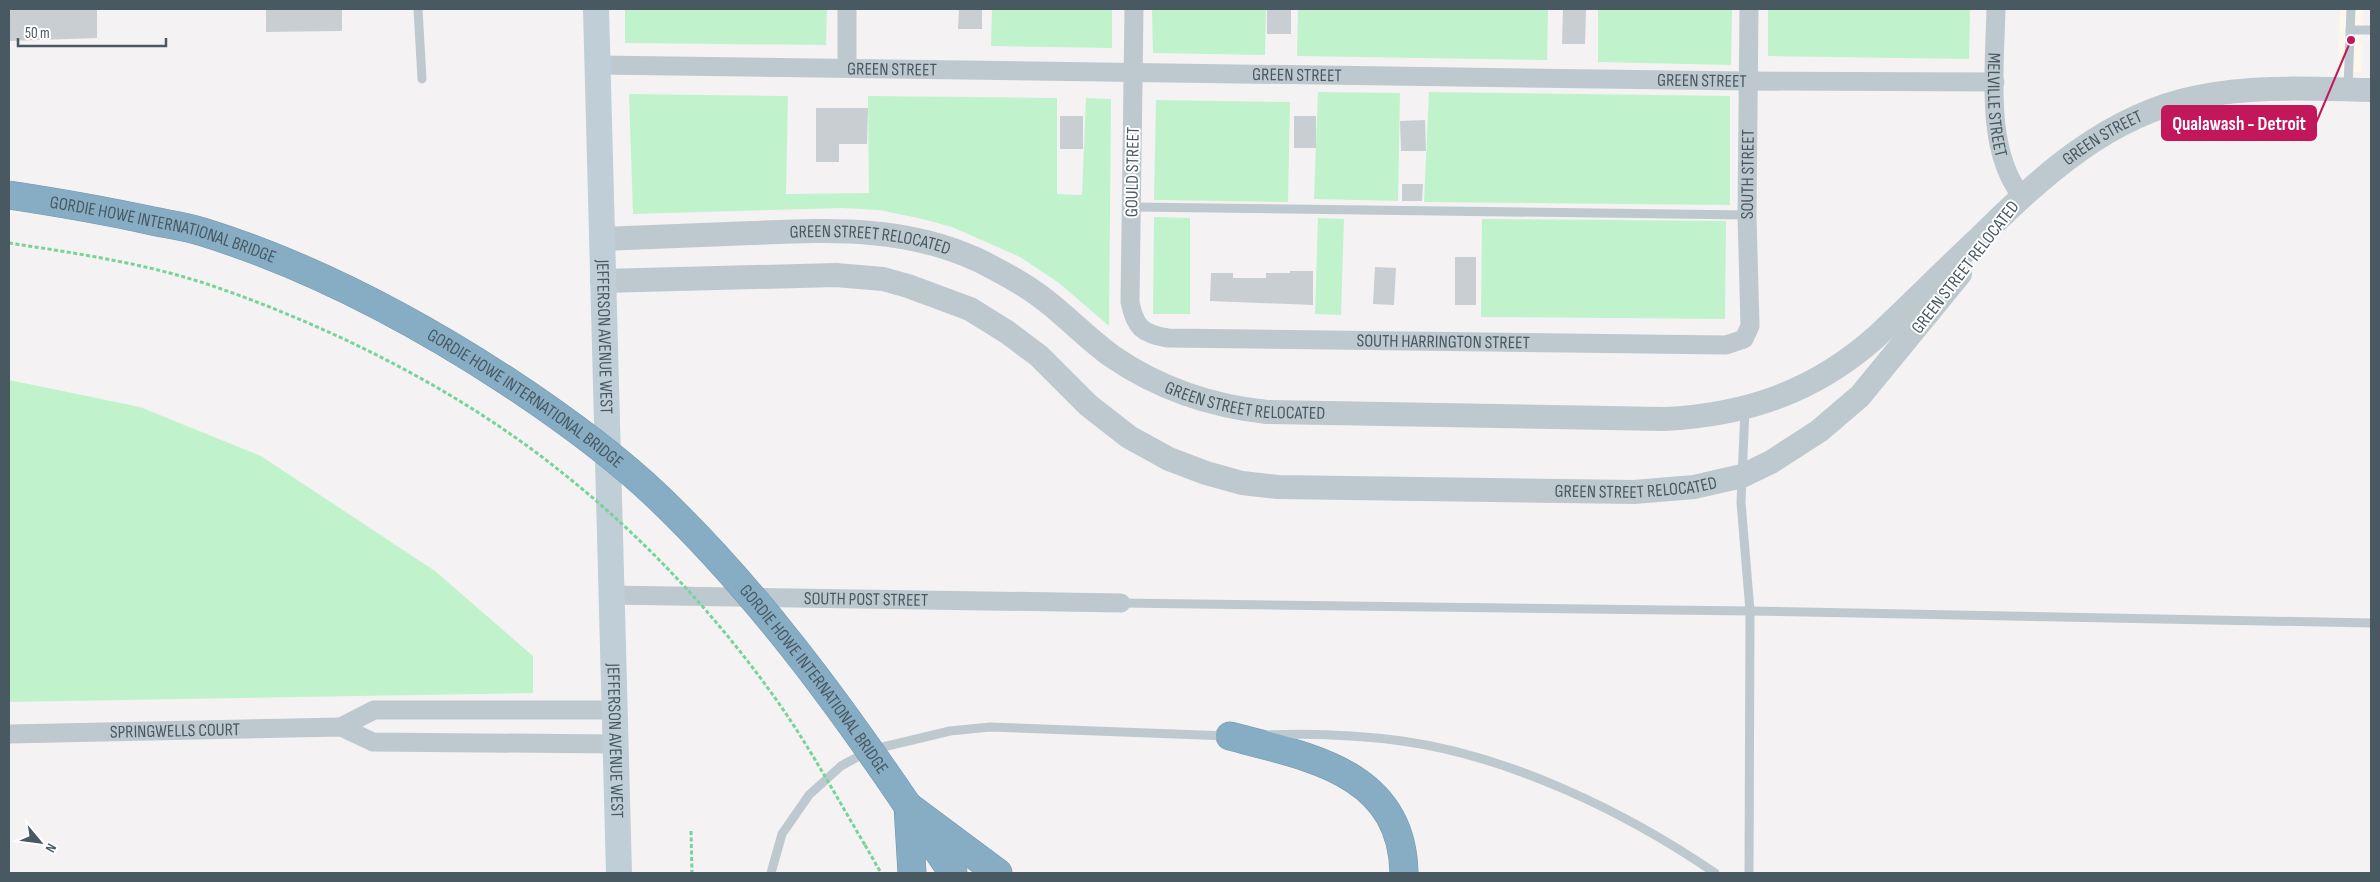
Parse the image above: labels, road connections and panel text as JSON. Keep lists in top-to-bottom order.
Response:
{
  "streets": {
    "highway": ["GORDIE HOWE INTERNATIONAL BRIDGE"],
    "main road": ["JEFFERSON AVENUE WEST"],
    "street": [
      "GREEN STREET",
      "MELVILLE STREET",
      "GOULD STREET",
      "SOUTH STREET",
      "GREEN STREET RELOCATED",
      "SOUTH HARRINGTON STREET",
      "SOUTH POST STREET",
      "SPRINGWELLS COURT"
    ]
  },
  "crossings": [
    ["GREEN STREET", "MELVILLE STREET"],
    ["GREEN STREET", "GOULD STREET"],
    ["GREEN STREET", "SOUTH STREET"],
    ["GREEN STREET", "GREEN STREET RELOCATED"],
    ["GREEN STREET", "JEFFERSON AVENUE WEST"],
    ["MELVILLE STREET", "GREEN STREET RELOCATED"],
    ["GOULD STREET", "SOUTH HARRINGTON STREET"],
    ["SOUTH STREET", "SOUTH HARRINGTON STREET"],
    ["GREEN STREET RELOCATED", "JEFFERSON AVENUE WEST"],
    ["JEFFERSON AVENUE WEST", "SOUTH POST STREET"],
    ["JEFFERSON AVENUE WEST", "SPRINGWELLS COURT"]
  ],
  "places": ["Qualawash - Detroit"],
  "scale_bar": "50 m",
  "north": "bottom right"
}
